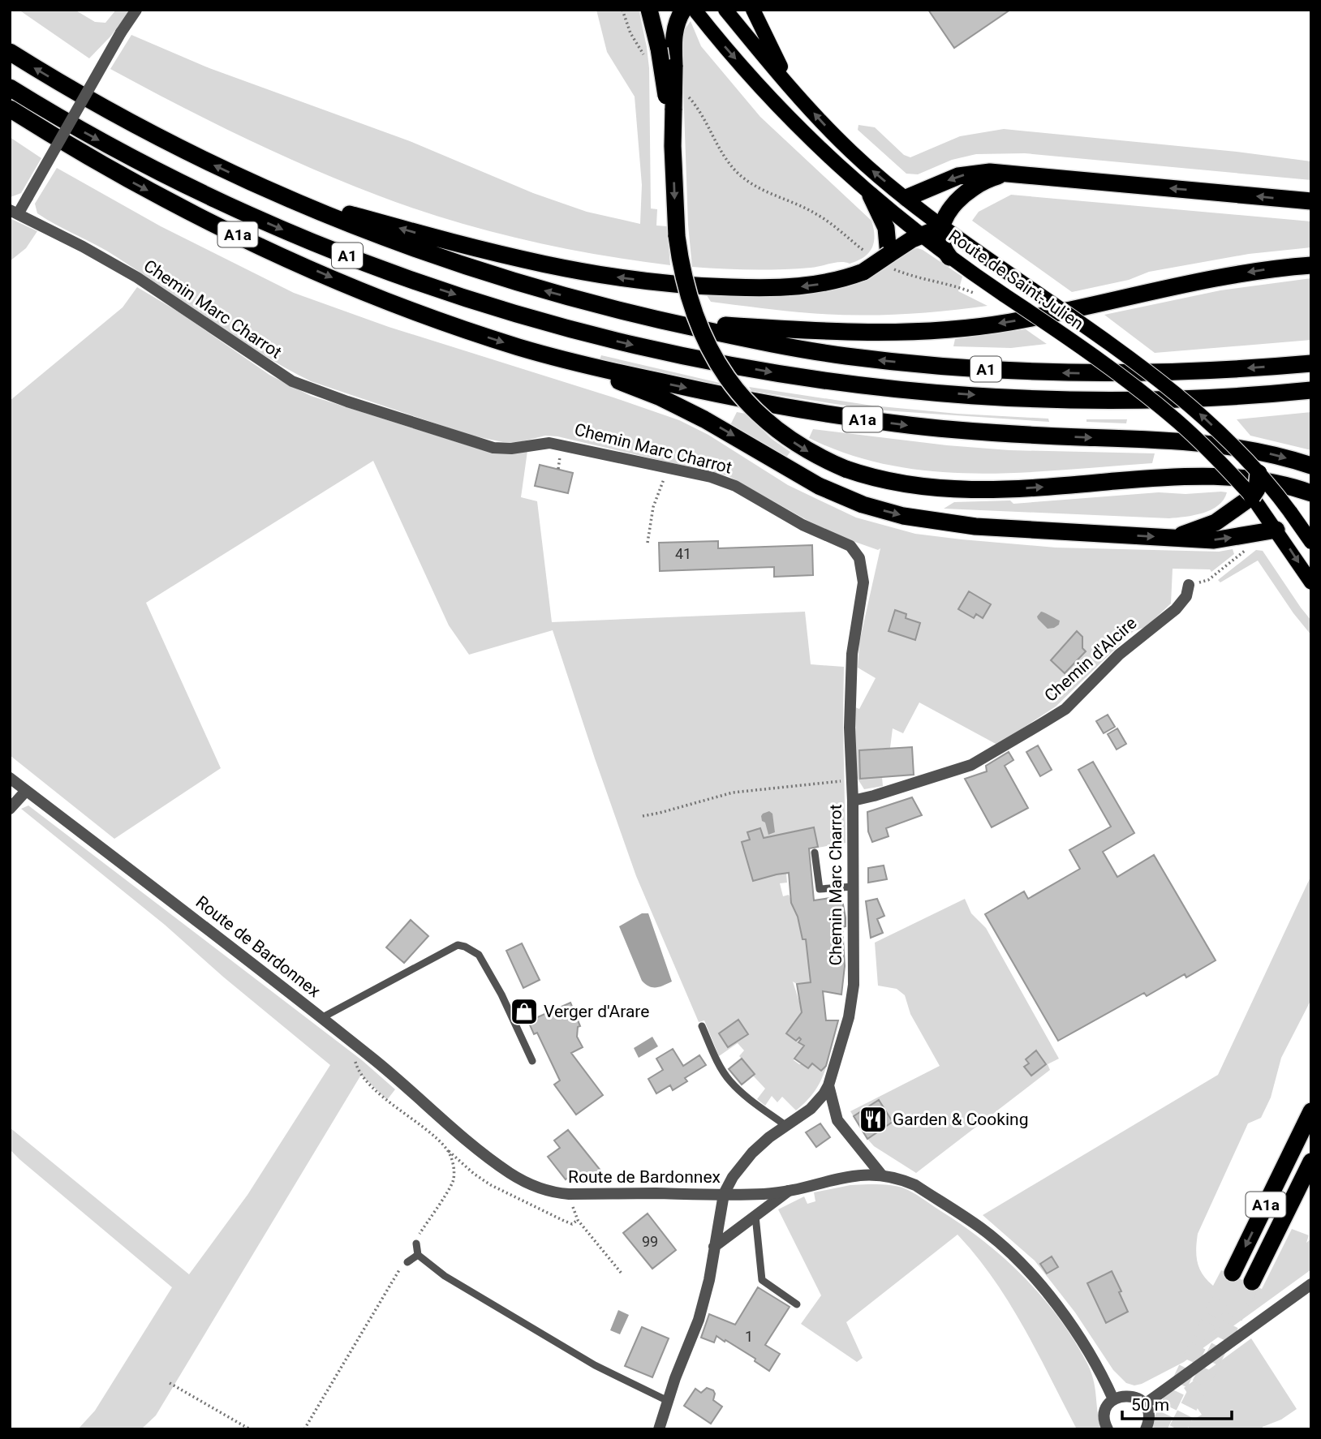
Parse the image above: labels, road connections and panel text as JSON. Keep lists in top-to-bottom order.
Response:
{
  "streets": {
    "highway": ["A1a", "A1"],
    "main road": ["Route de Saint-Julien"],
    "street": ["Chemin Marc Charrot", "Chemin d'Alcire", "Route de Bardonnex"]
  },
  "crossings": [
    ["Chemin Marc Charrot", "Chemin d'Alcire"]
  ],
  "places": {
    "shop": ["Verger d'Arare"],
    "restaurant": ["Garden & Cooking"]
  },
  "house_numbers": ["41", "99", "1"],
  "scale_bar": "50 m"
}
